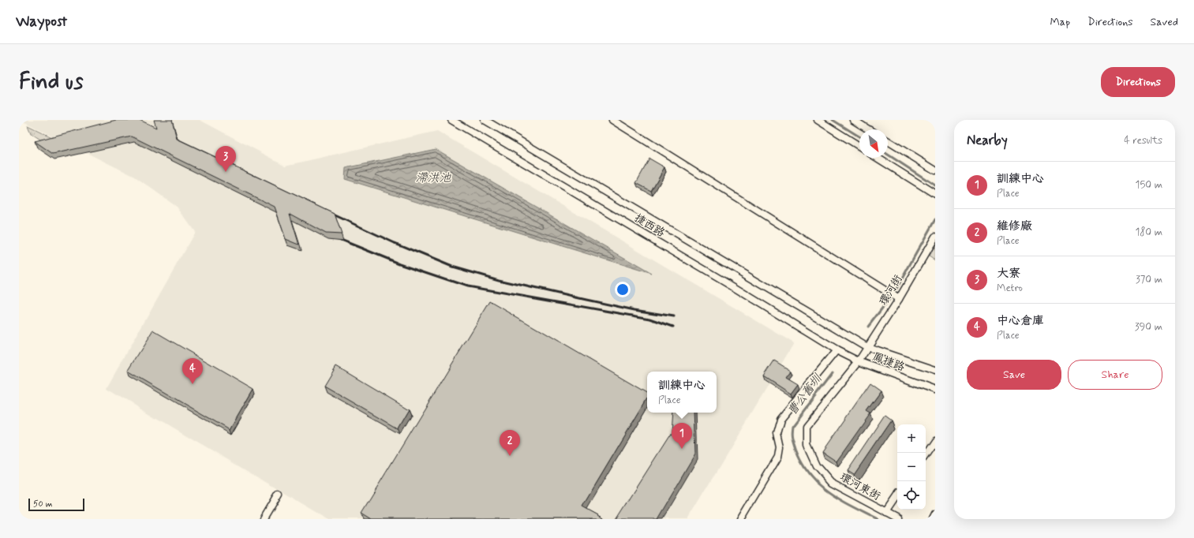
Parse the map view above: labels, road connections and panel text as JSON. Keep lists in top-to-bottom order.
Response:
{
  "streets": {
    "street": [
      "捷西路",
      "環河街",
      "鳳捷路",
      "環河東街"
    ]
  },
  "crossings": [
    ["捷西路", "鳳捷路"],
    ["環河街", "鳳捷路"],
    ["環河街", "環河東街"],
    ["鳳捷路", "環河東街"]
  ],
  "water": ["滯洪池", "曹公舊圳"],
  "scale_bar": "50 m",
  "north": "bottom right",
  "page": {
    "header": "Waypost",
    "nav": ["Map", "Directions", "Saved"],
    "buttons": [
      "Directions",
      ["Save", "Share"]
    ],
    "title": "Find us",
    "heading": ["Nearby", "4 results"],
    "pins": [
      "3",
      "4",
      "1",
      "2"
    ],
    "list": [
      {
        "mark": "1",
        "name": "訓練中心",
        "note": "Place",
        "value": "150 m"
      },
      {
        "mark": "2",
        "name": "維修廠",
        "note": "Place",
        "value": "180 m"
      },
      {
        "mark": "3",
        "name": "大寮",
        "note": "Metro",
        "value": "370 m"
      },
      {
        "mark": "4",
        "name": "中心倉庫",
        "note": "Place",
        "value": "390 m"
      }
    ],
    "popup": ["訓練中心", "Place"],
    "map_buttons": ["+", "−"],
    "scale": "50 m"
  }
}
